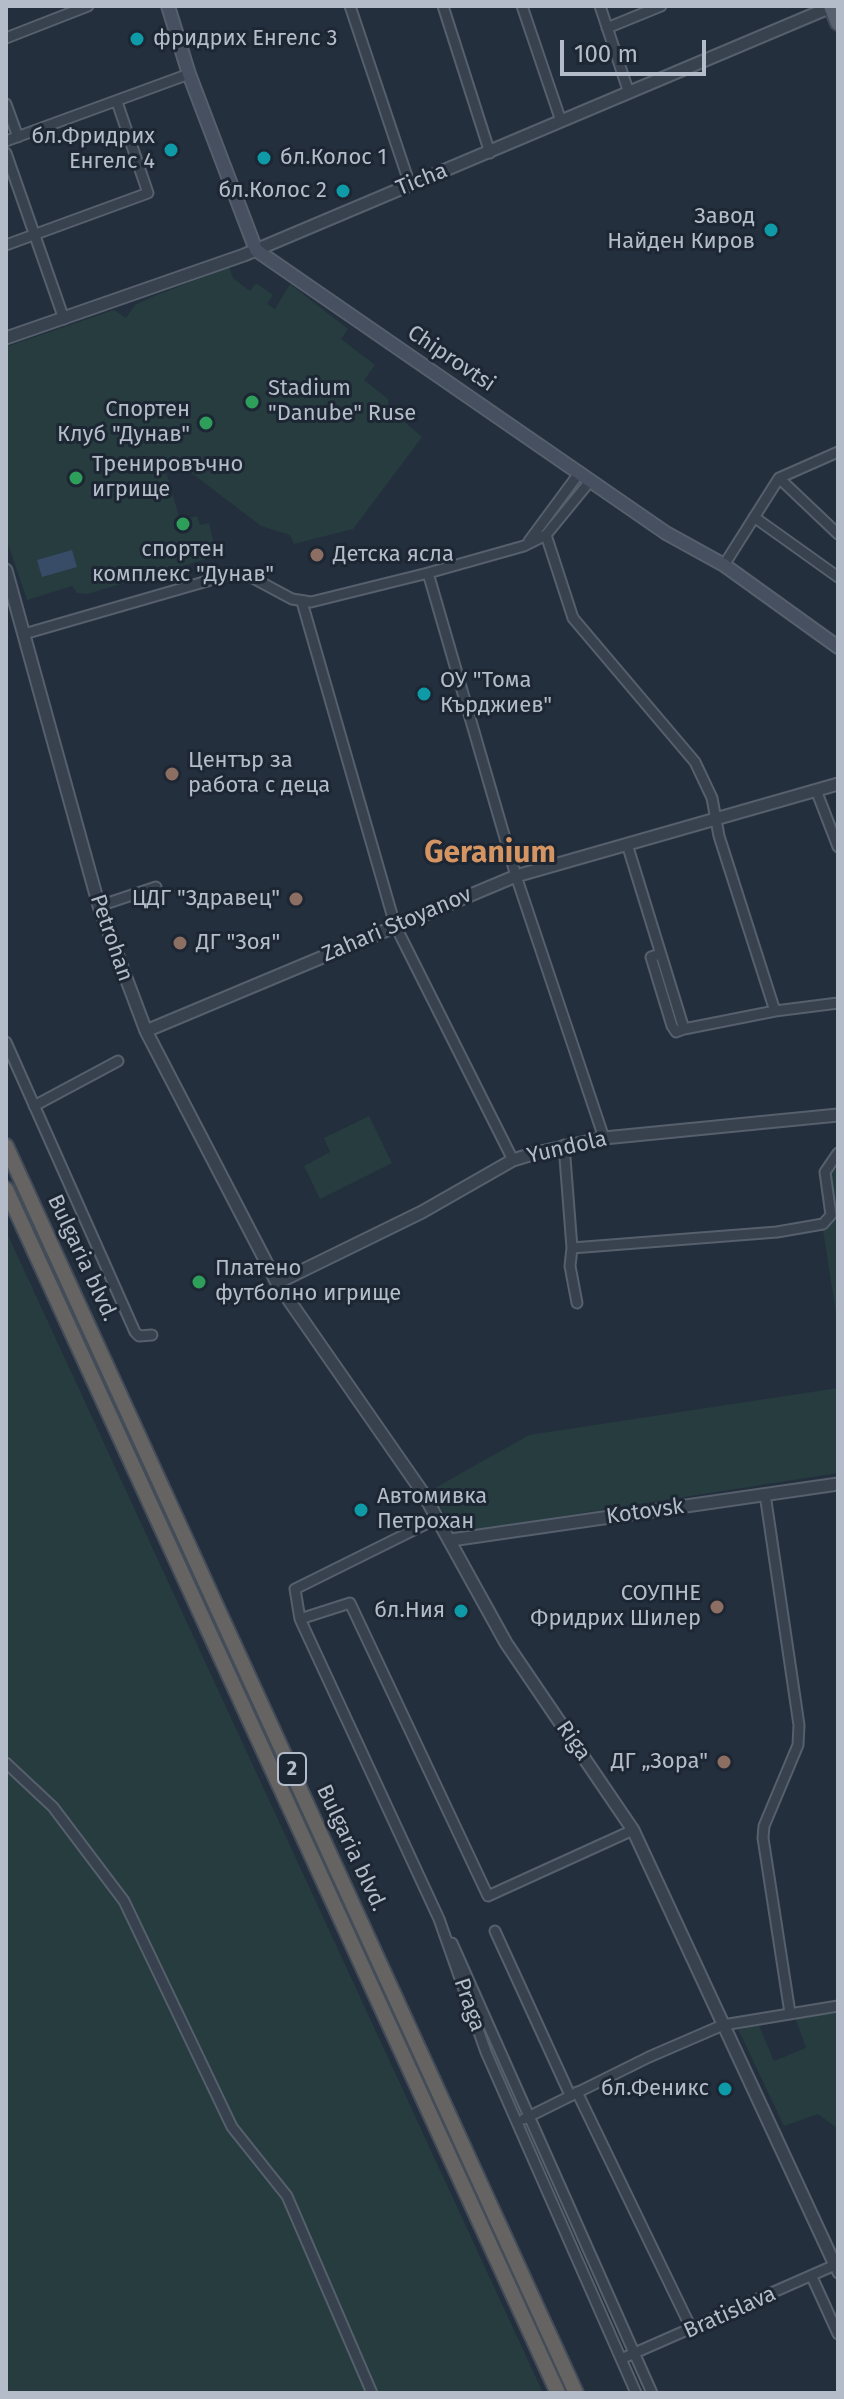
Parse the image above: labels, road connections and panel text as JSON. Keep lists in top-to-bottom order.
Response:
{
  "streets": {
    "highway": ["Bulgaria blvd.", "2"],
    "main road": ["Chiprovtsi"],
    "street": [
      "Ticha",
      "Zahari Stoyanov",
      "Petrohan",
      "Yundola",
      "Kotovsk",
      "Riga",
      "Praga",
      "Bratislava"
    ]
  },
  "crossings": [
    ["Ticha", "Chiprovtsi"],
    ["Zahari Stoyanov", "Petrohan"],
    ["Petrohan", "Yundola"],
    ["Petrohan", "Riga"],
    ["Yundola", "Riga"],
    ["Kotovsk", "Riga"],
    ["Riga", "Bratislava"],
    ["Praga", "Bratislava"]
  ],
  "districts": ["Geranium"],
  "places": [
    "фридрих Енгелс 3",
    "бл.Фридрих Енгелс 4",
    "бл.Колос 1",
    "бл.Колос 2",
    "Завод Найден Киров",
    "Stadium \"Danube\" Ruse",
    "Спортен Клуб \"Дунав\"",
    "Тренировъчно игрище",
    "спортен комплекс \"Дунав\"",
    "Детска ясла",
    "ОУ \"Тома Кърджиев\"",
    "Център за работа с деца",
    "ЦДГ \"Здравец\"",
    "ДГ \"Зоя\"",
    "Платено футболно игрище",
    "Автомивка Петрохан",
    "СОУПНЕ Фридрих Шилер",
    "бл.Ния",
    "ДГ „Зора\"",
    "бл.Феникс"
  ],
  "scale_bar": "100 m"
}
